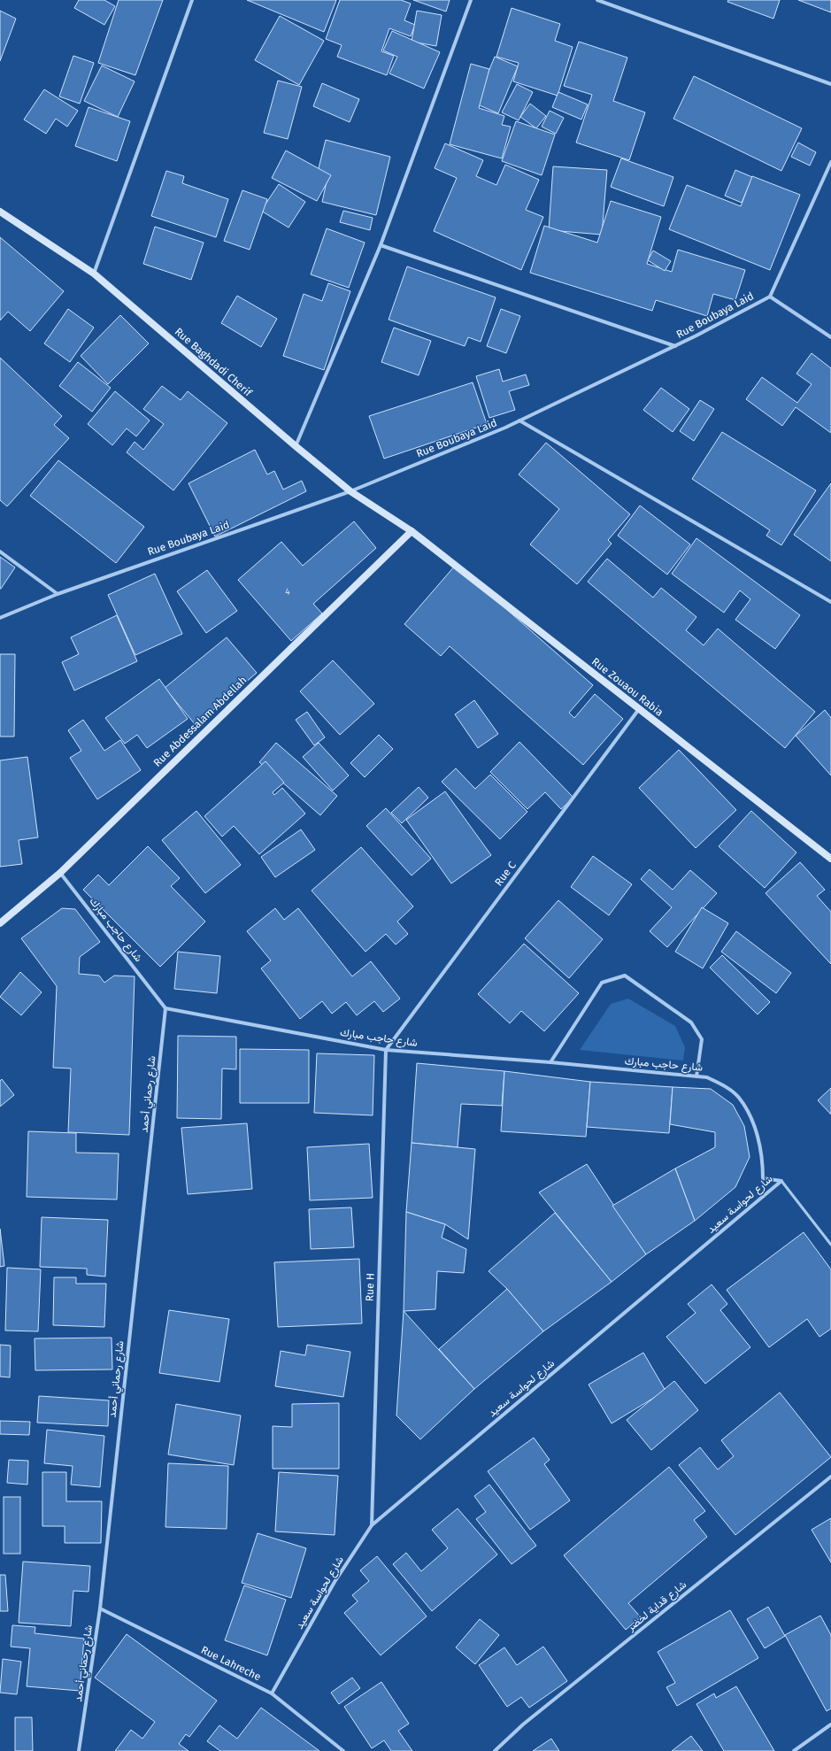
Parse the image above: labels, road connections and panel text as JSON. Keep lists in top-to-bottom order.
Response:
{
  "streets": {
    "main road": ["Rue Baghdadi Cherif", "Rue Zouaou Rabia", "Rue Abdessalam Abdellah"],
    "street": [
      "Rue Boubaya Laid",
      "Rue C",
      "شارع حاجب مبارك",
      "شارع رحماني أحمد",
      "شارع لحواسة سعيد",
      "Rue H",
      "شارع قداية لخضر",
      "Rue Lahreche"
    ]
  },
  "crossings": [
    ["Rue Boubaya Laid", "Rue Baghdadi Cherif"],
    ["Rue Baghdadi Cherif", "Rue Zouaou Rabia"],
    ["Rue Baghdadi Cherif", "Rue Abdessalam Abdellah"],
    ["Rue Zouaou Rabia", "Rue Abdessalam Abdellah"],
    ["Rue Zouaou Rabia", "Rue C"],
    ["Rue Abdessalam Abdellah", "شارع حاجب مبارك"],
    ["Rue C", "شارع حاجب مبارك"],
    ["Rue C", "Rue H"],
    ["شارع حاجب مبارك", "شارع رحماني أحمد"],
    ["شارع حاجب مبارك", "شارع لحواسة سعيد"],
    ["شارع حاجب مبارك", "Rue H"],
    ["شارع رحماني أحمد", "Rue Lahreche"],
    ["شارع لحواسة سعيد", "Rue H"],
    ["شارع لحواسة سعيد", "Rue Lahreche"]
  ],
  "house_numbers": ["4"]
}
